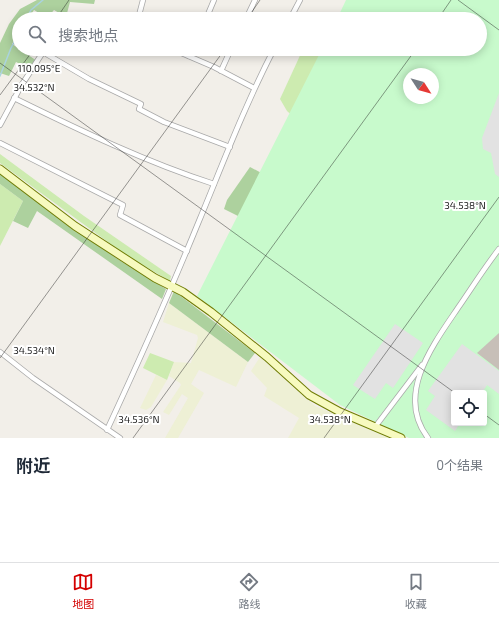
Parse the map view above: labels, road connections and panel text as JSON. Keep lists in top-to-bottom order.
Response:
{
  "north": "bottom right",
  "page": {
    "search": "搜索地点",
    "heading": ["附近", "0个结果"],
    "nav": ["地图", "路线", "收藏"]
  },
  "coordinates": [
    "110.095°E",
    "34.532°N",
    "34.538°N",
    "34.534°N",
    "34.536°N"
  ]
}
